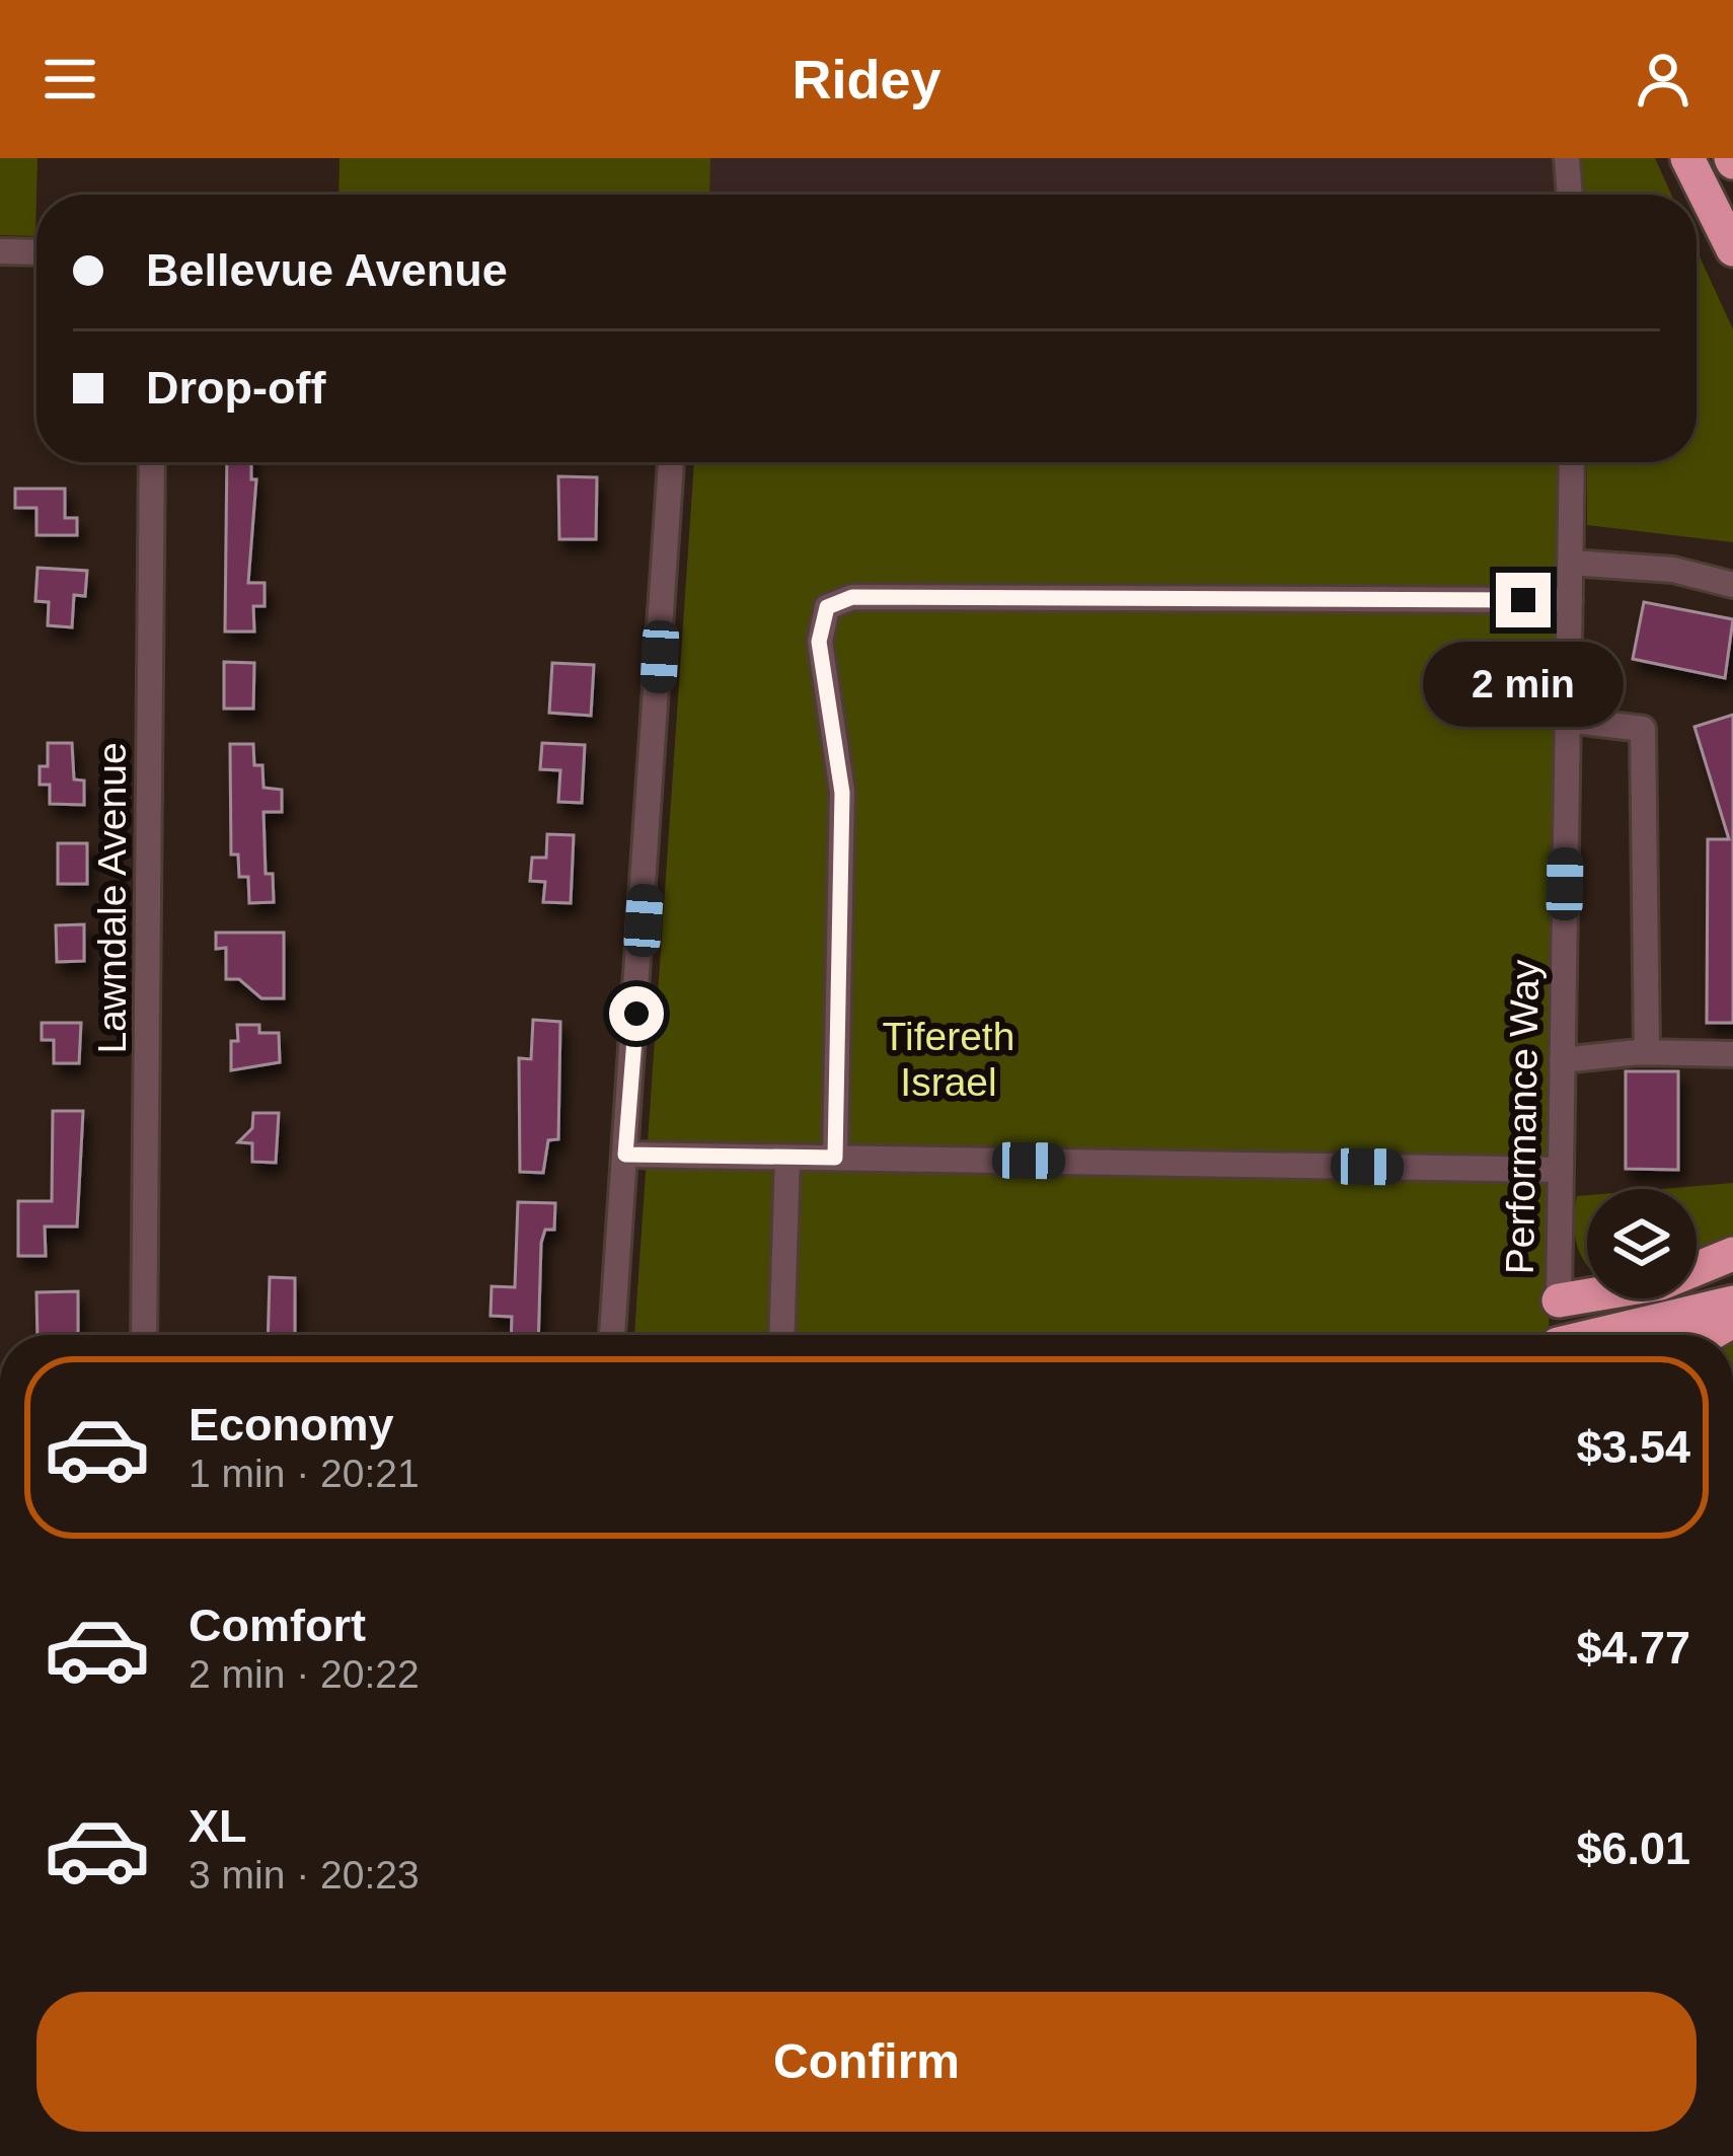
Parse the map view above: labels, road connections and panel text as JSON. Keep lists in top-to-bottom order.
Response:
{
  "streets": {
    "main road": ["Performance Way"],
    "street": ["Lawndale Avenue"]
  },
  "parks": ["Tifereth Israel"],
  "page": {
    "header": "Ridey",
    "banner": ["Bellevue Avenue", "Drop-off"],
    "bubble": "2 min",
    "list": [
      {
        "name": "Economy",
        "note": "1 min · 20:21",
        "value": "$3.54"
      },
      {
        "name": "Comfort",
        "note": "2 min · 20:22",
        "value": "$4.77"
      },
      {
        "name": "XL",
        "note": "3 min · 20:23",
        "value": "$6.01"
      }
    ],
    "buttons": "Confirm"
  }
}
